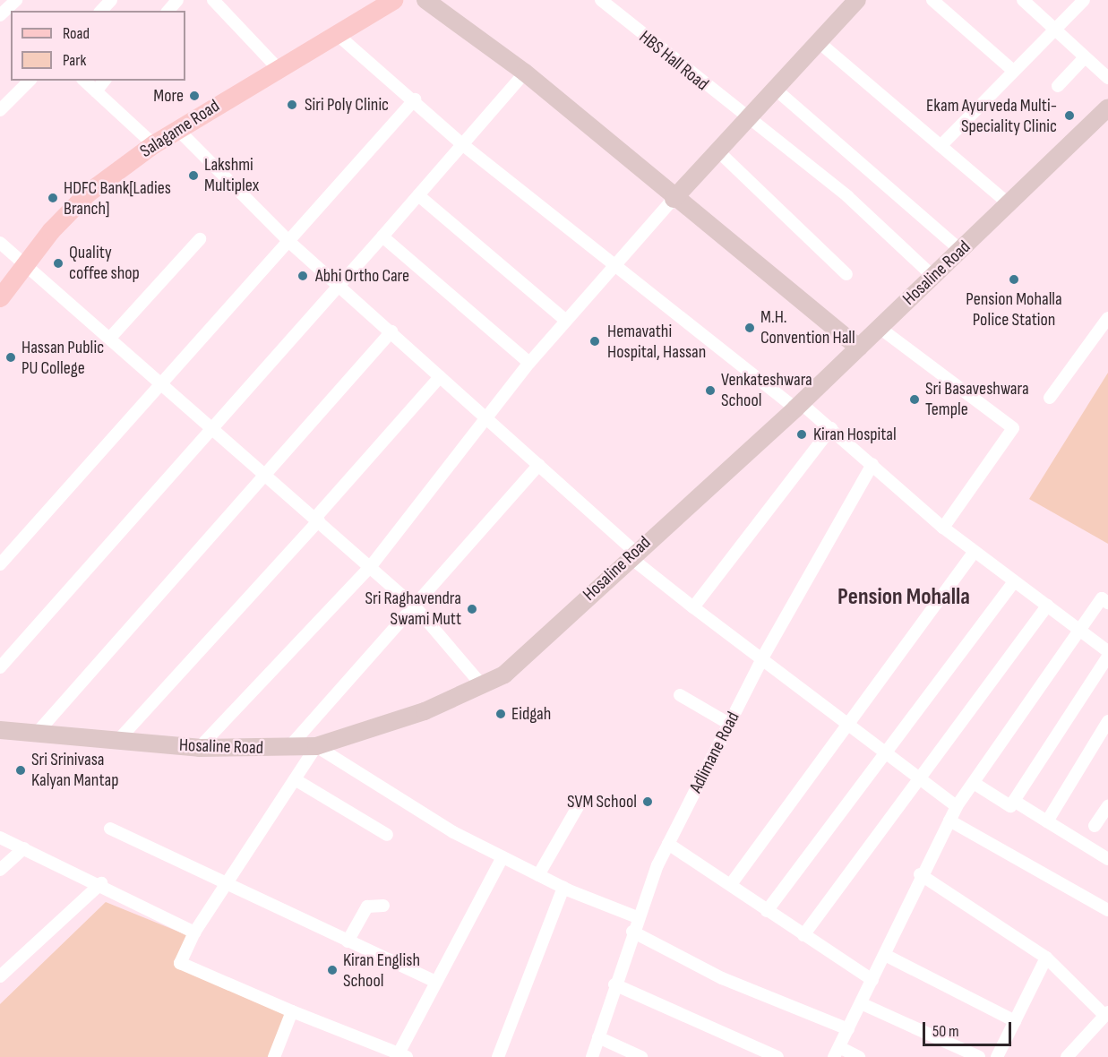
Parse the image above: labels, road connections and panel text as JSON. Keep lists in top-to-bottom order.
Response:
{
  "streets": {
    "main road": ["Salagame Road"],
    "street": ["HBS Hall Road", "Hosaline Road", "Adlimane Road"]
  },
  "crossings": [
    ["HBS Hall Road", "Hosaline Road"]
  ],
  "districts": ["Pension Mohalla"],
  "places": [
    "More",
    "Siri Poly Clinic",
    "Ekam Ayurveda Multi- Speciality Clinic",
    "Lakshmi Multiplex",
    "HDFC Bank[Ladies Branch]",
    "Quality coffee shop",
    "Abhi Ortho Care",
    "Pension Mohalla Police Station",
    "M.H. Convention Hall",
    "Hemavathi Hospital, Hassan",
    "Hassan Public PU College",
    "Venkateshwara School",
    "Sri Basaveshwara Temple",
    "Kiran Hospital",
    "Sri Raghavendra Swami Mutt",
    "Eidgah",
    "Sri Srinivasa Kalyan Mantap",
    "SVM School",
    "Kiran English School"
  ],
  "legend": ["Road", "Park"],
  "scale_bar": "50 m"
}
